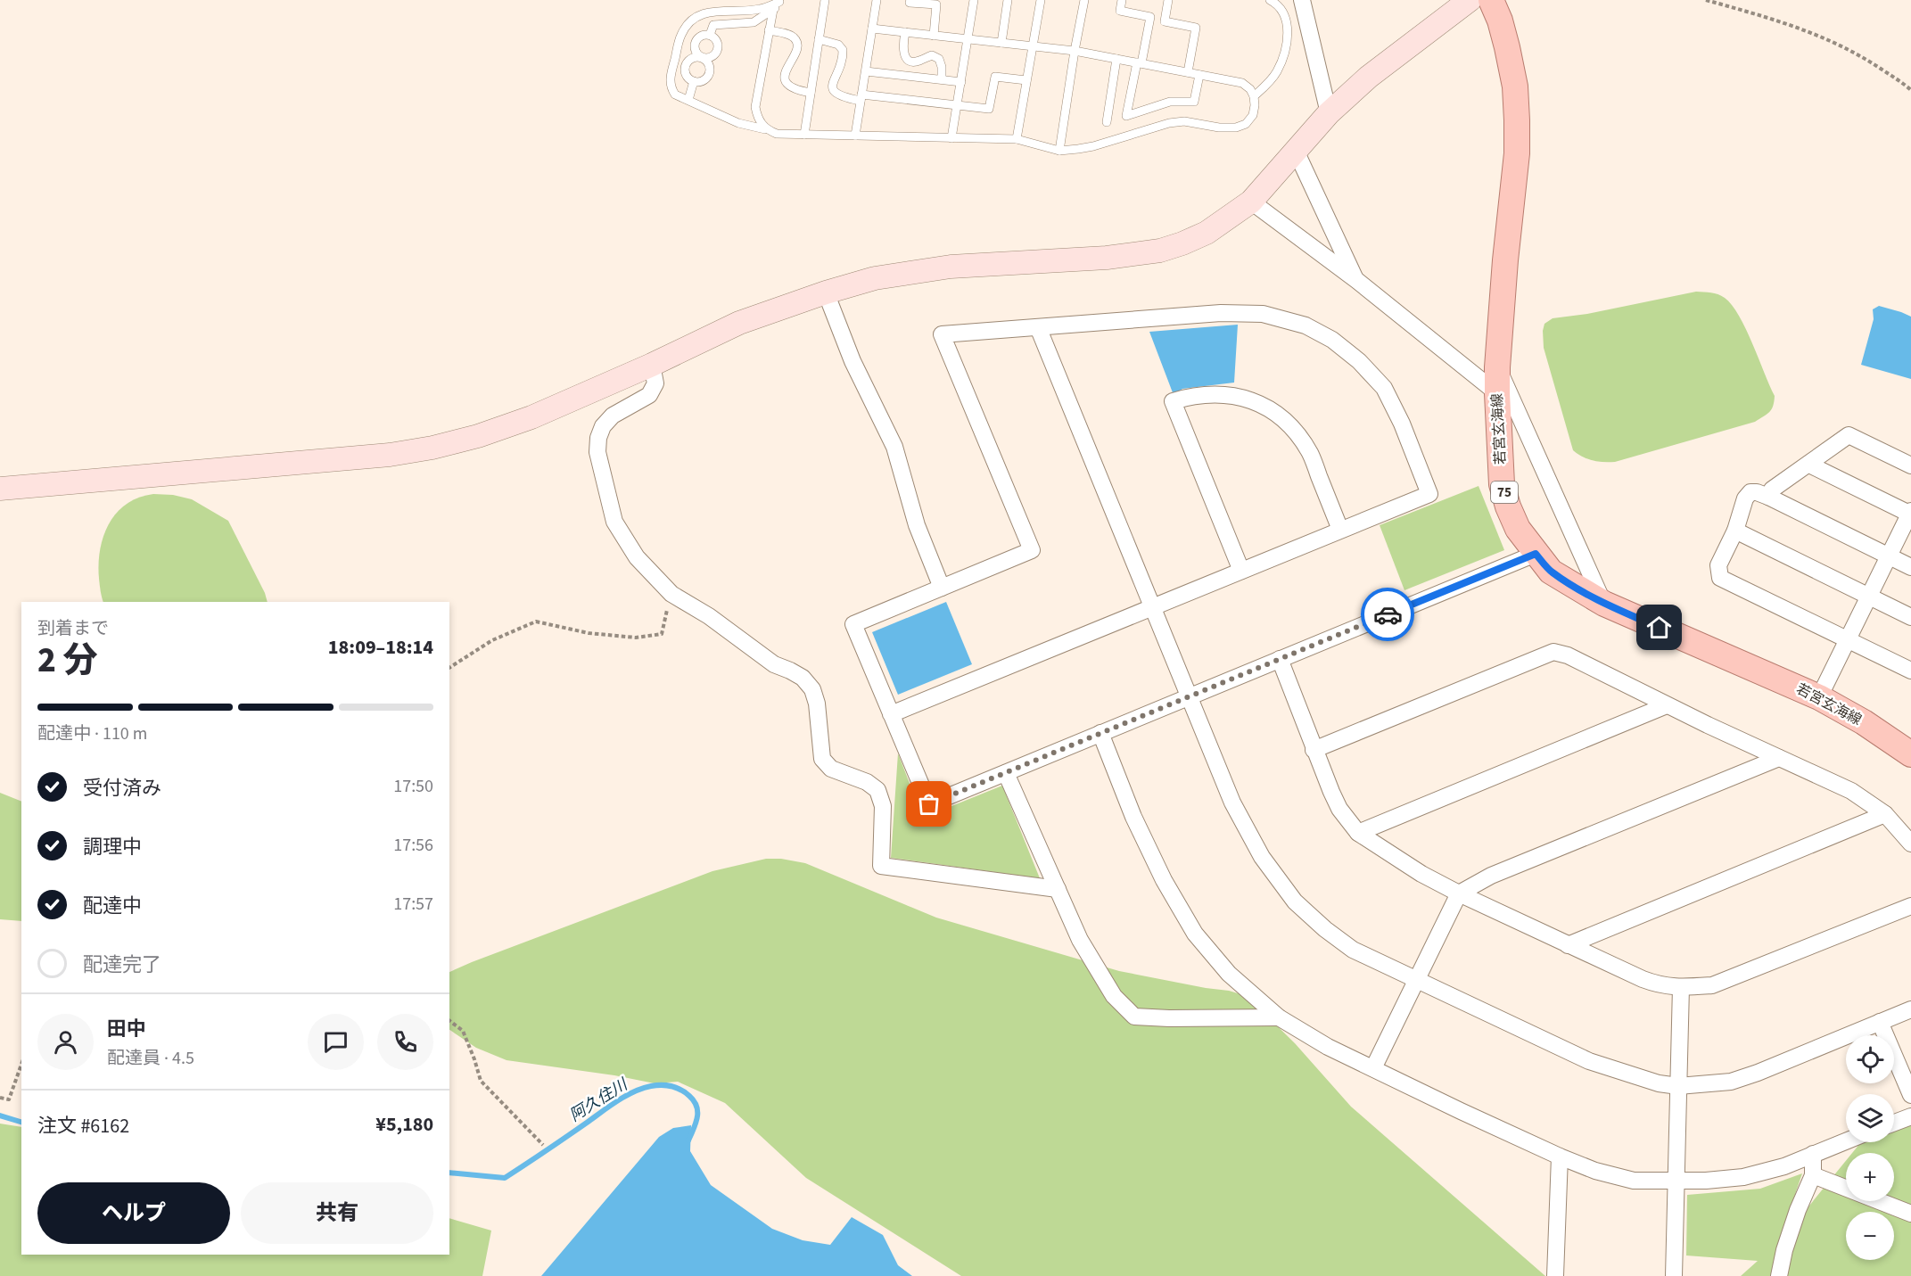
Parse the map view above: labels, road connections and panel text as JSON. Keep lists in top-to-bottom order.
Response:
{
  "streets": {
    "main road": ["若宮玄海線", "75"]
  },
  "water": ["阿久住川"],
  "page": {
    "heading": ["2 分", "到着まで", "18:09–18:14"],
    "panel": [
      "田中",
      "配達員 · 4.5",
      "注文 #6162",
      "¥5,180"
    ],
    "bar": "配達中 · 110 m",
    "list": [
      ["受付済み", "17:50"],
      ["調理中", "17:56"],
      ["配達中", "17:57"],
      "配達完了"
    ],
    "map_buttons": ["+", "−"],
    "buttons": ["ヘルプ", "共有"]
  }
}
